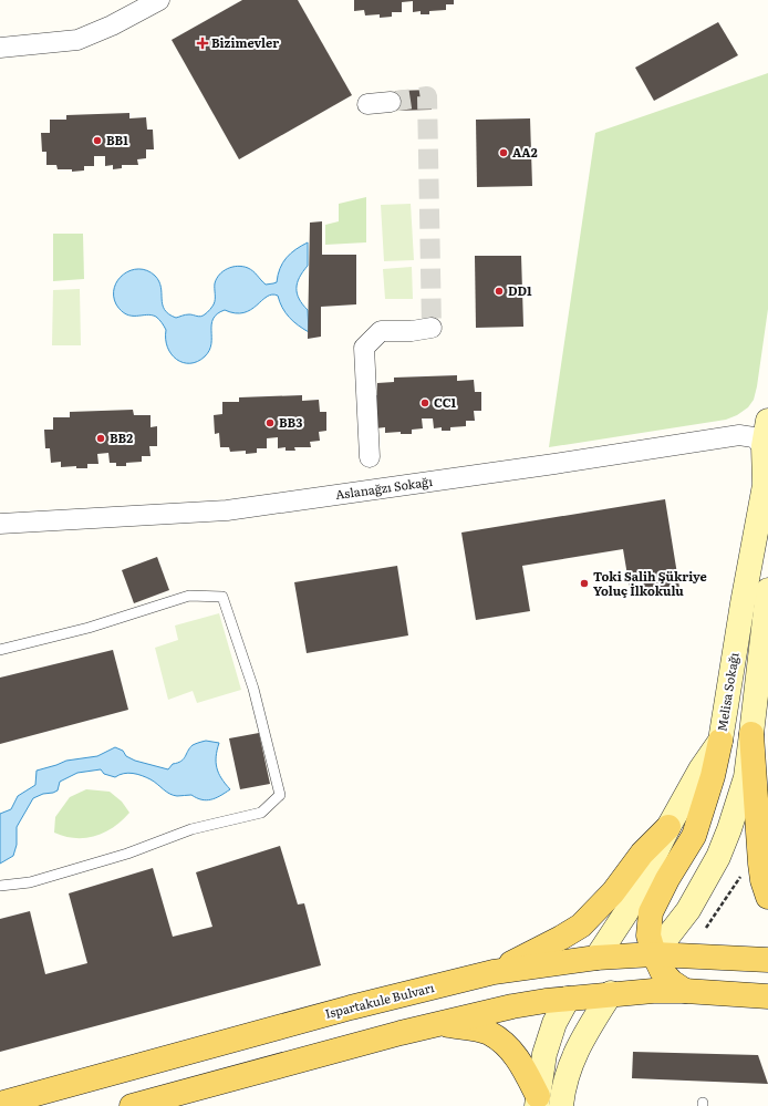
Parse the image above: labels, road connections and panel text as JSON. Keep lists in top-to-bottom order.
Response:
{
  "streets": {
    "main road": ["Ispartakule Bulvarı"],
    "street": ["Aslanağzı Sokağı", "Melisa Sokağı"]
  },
  "crossings": [
    ["Aslanağzı Sokağı", "Melisa Sokağı"],
    ["Melisa Sokağı", "Ispartakule Bulvarı"]
  ],
  "places": {
    "health": ["Bizimevler"],
    "other": [
      "BB1",
      "AA2",
      "DD1",
      "CC1",
      "BB3",
      "BB2",
      "Toki Salih Şükriye Yoluç İlkokulu"
    ]
  }
}
